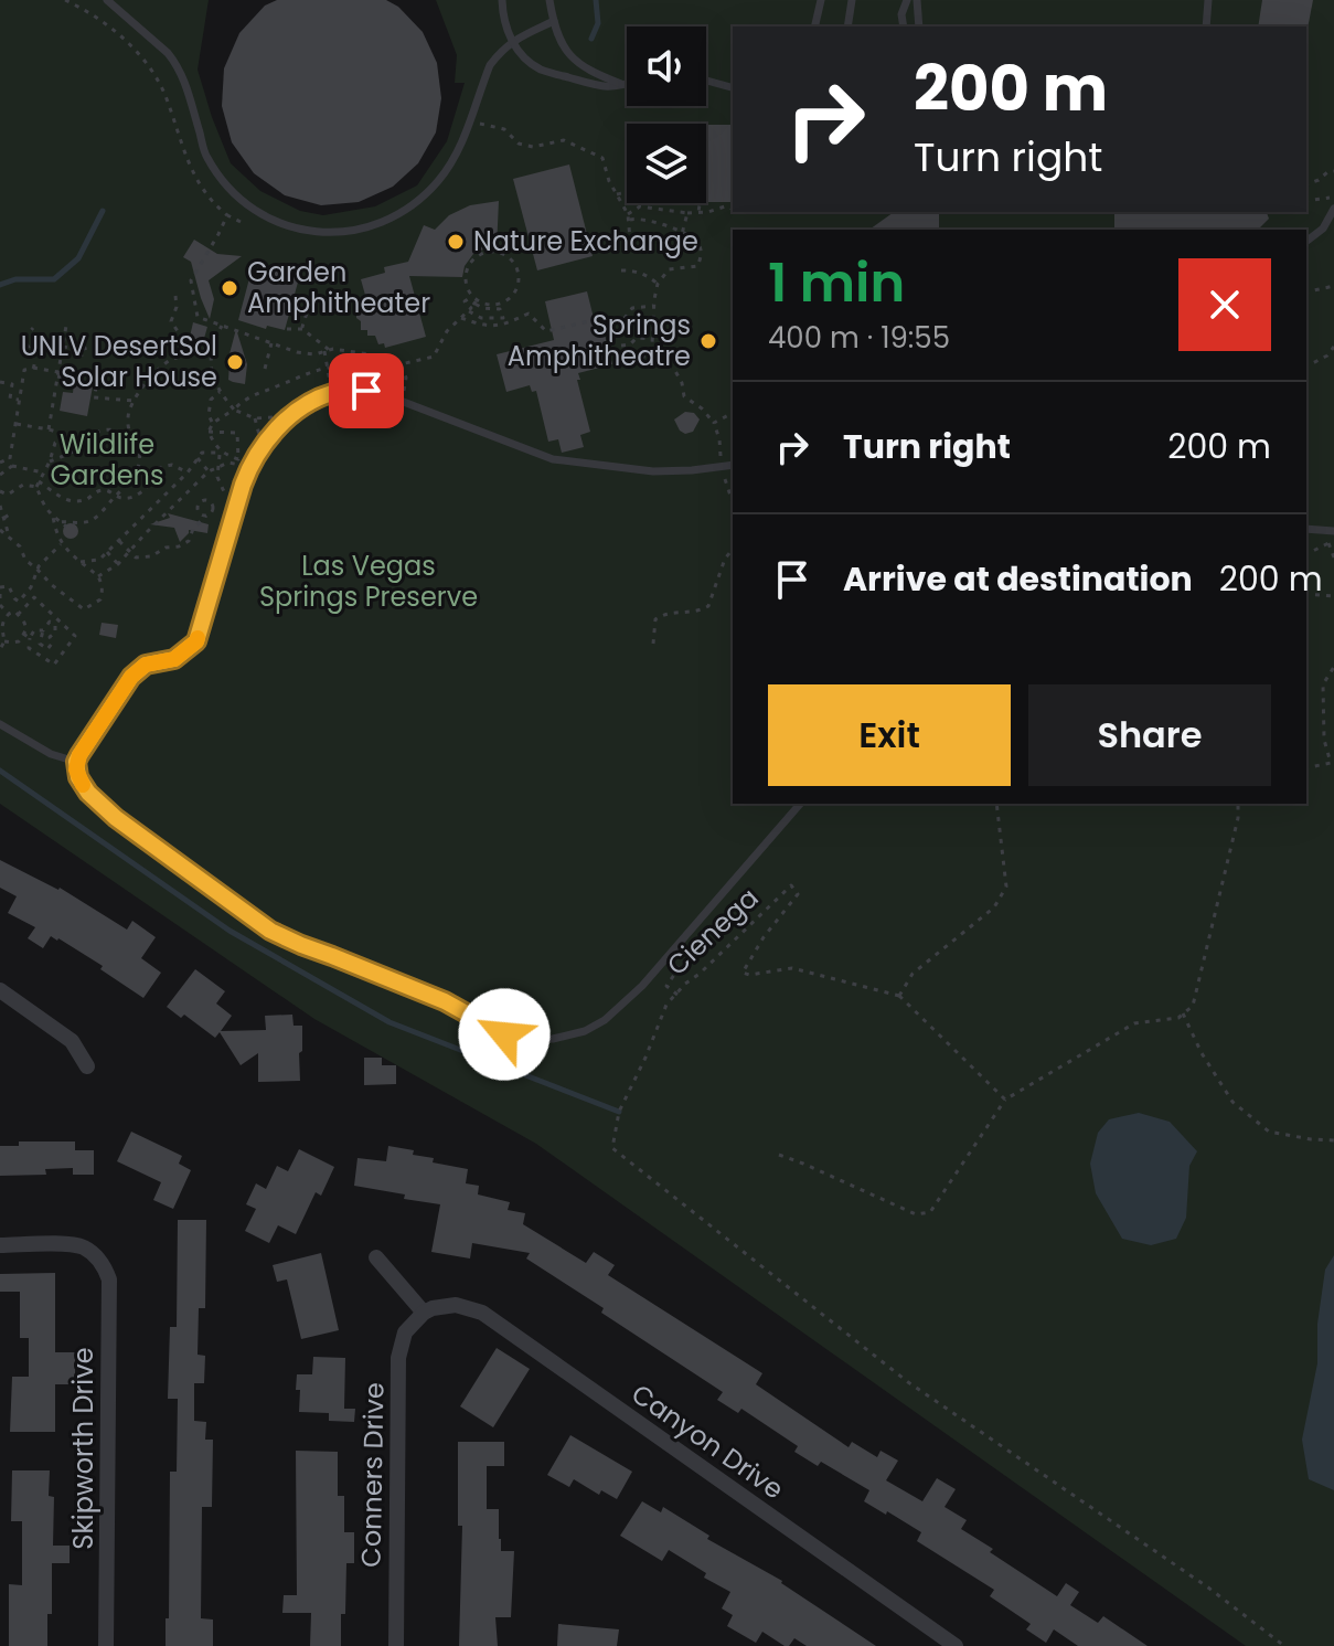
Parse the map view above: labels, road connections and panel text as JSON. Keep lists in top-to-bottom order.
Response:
{
  "streets": {
    "street": ["Canyon Drive", "Skipworth Drive", "Conners Drive"],
    "path": ["Cienega"]
  },
  "crossings": [
    ["Canyon Drive", "Conners Drive"]
  ],
  "parks": ["Wildlife Gardens", "Las Vegas Springs Preserve"],
  "places": [
    "Nature Exchange",
    "Garden Amphitheater",
    "Springs Amphitheatre",
    "UNLV DesertSol Solar House"
  ],
  "page": {
    "turn": ["200 m", "Turn right"],
    "heading": ["1 min", "400 m · 19:55"],
    "list": [
      {
        "name": "Turn right",
        "value": "200 m"
      },
      {
        "name": "Arrive at destination",
        "value": "200 m"
      }
    ],
    "buttons": ["Exit", "Share"]
  }
}
